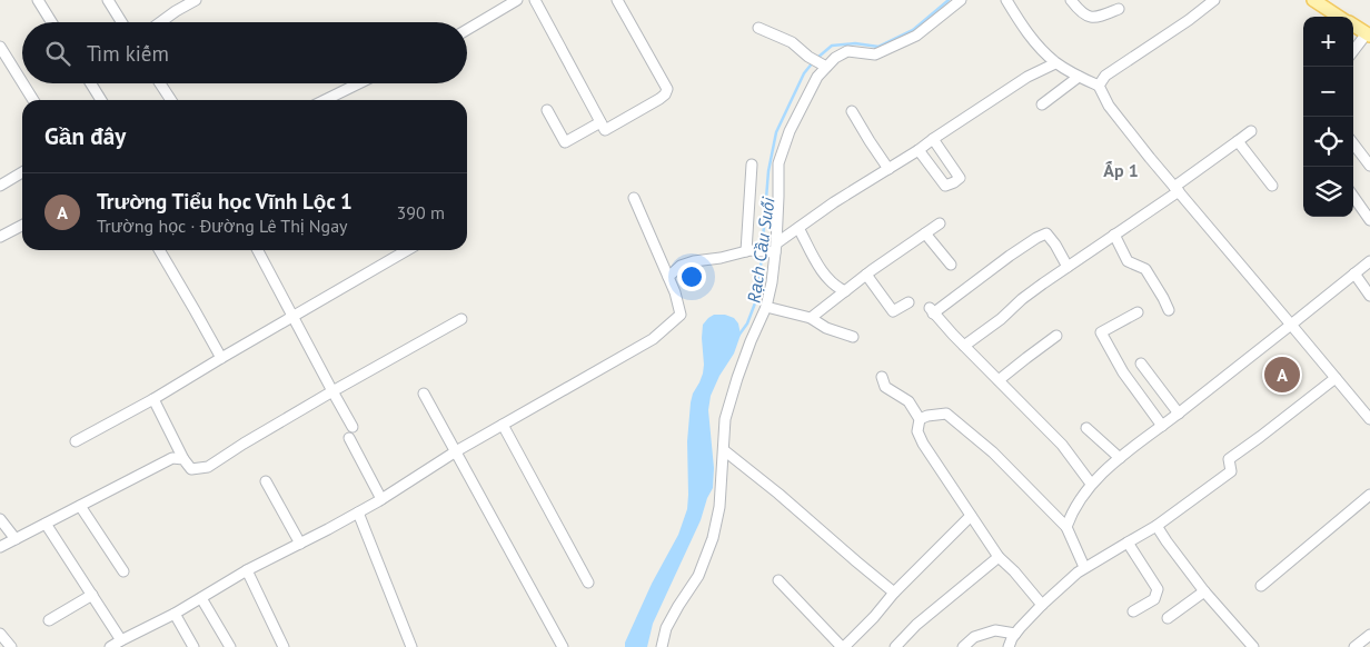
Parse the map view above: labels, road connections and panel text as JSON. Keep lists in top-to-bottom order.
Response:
{
  "districts": ["Ấp 1"],
  "water": ["Rạch Cầu Suối"],
  "page": {
    "map_buttons": ["+", "−"],
    "search": "Tìm kiếm",
    "heading": "Gần đây",
    "list": [
      {
        "mark": "A",
        "name": "Trường Tiểu học Vĩnh Lộc 1",
        "note": "Trường học · Đường Lê Thị Ngay",
        "value": "390 m"
      }
    ],
    "pins": "A"
  }
}
